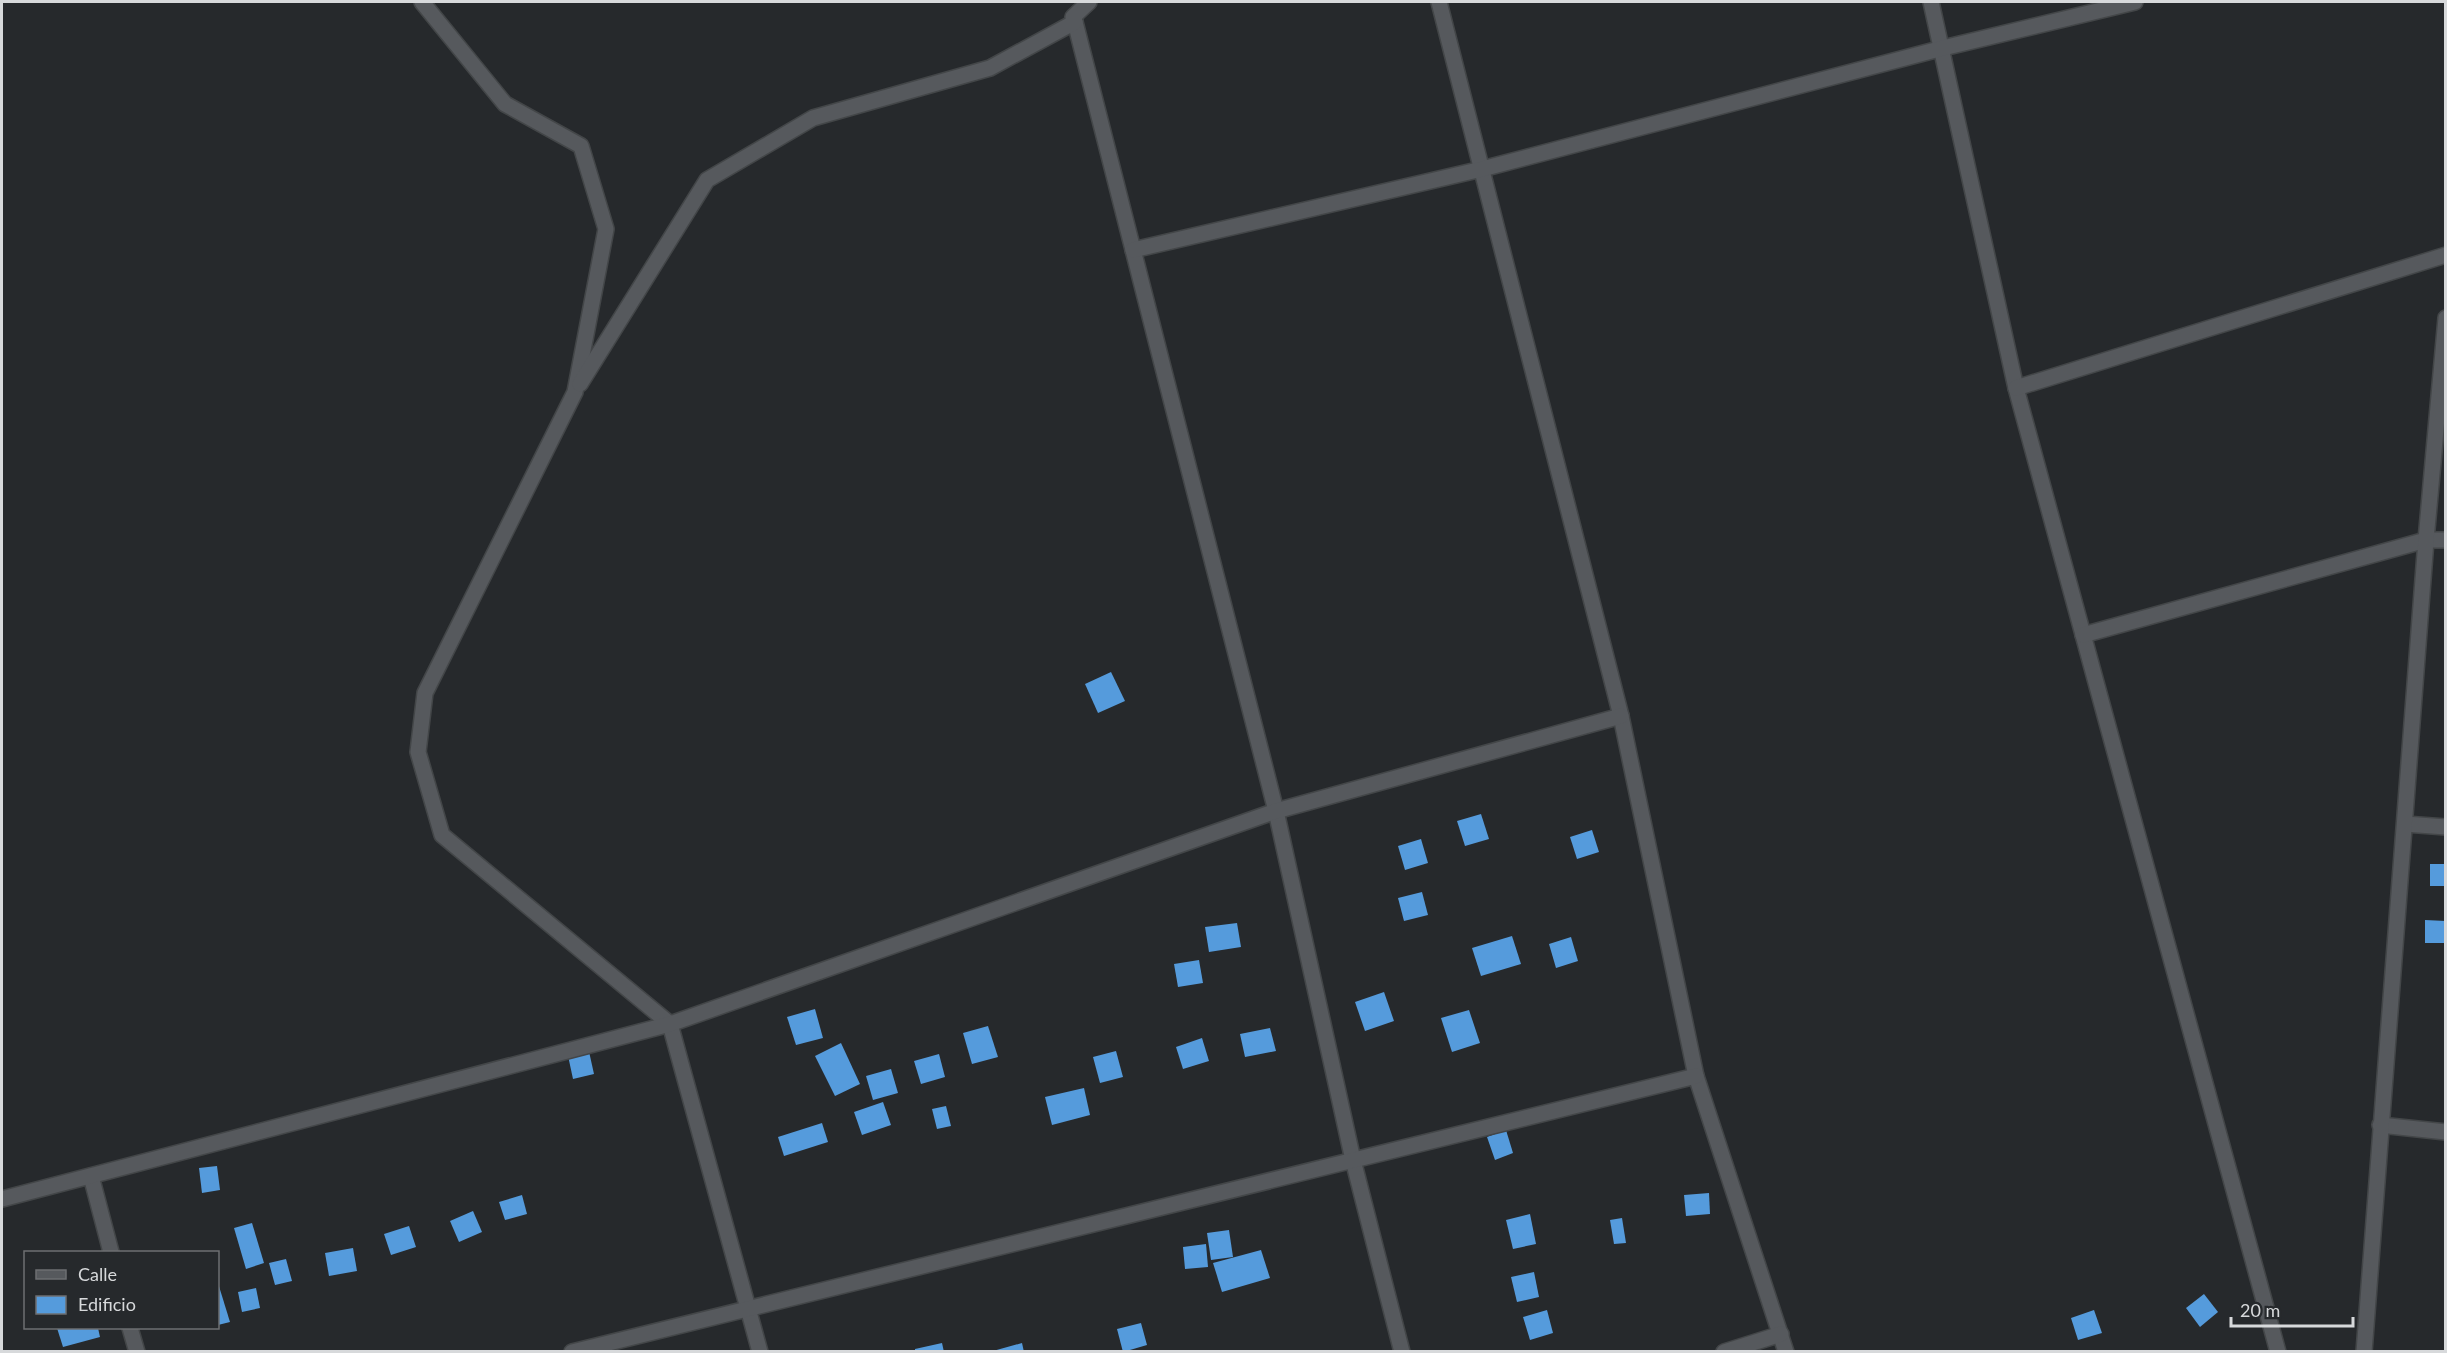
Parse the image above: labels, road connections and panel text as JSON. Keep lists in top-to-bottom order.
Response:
{
  "legend": ["Calle", "Edificio"],
  "scale_bar": "20 m"
}
